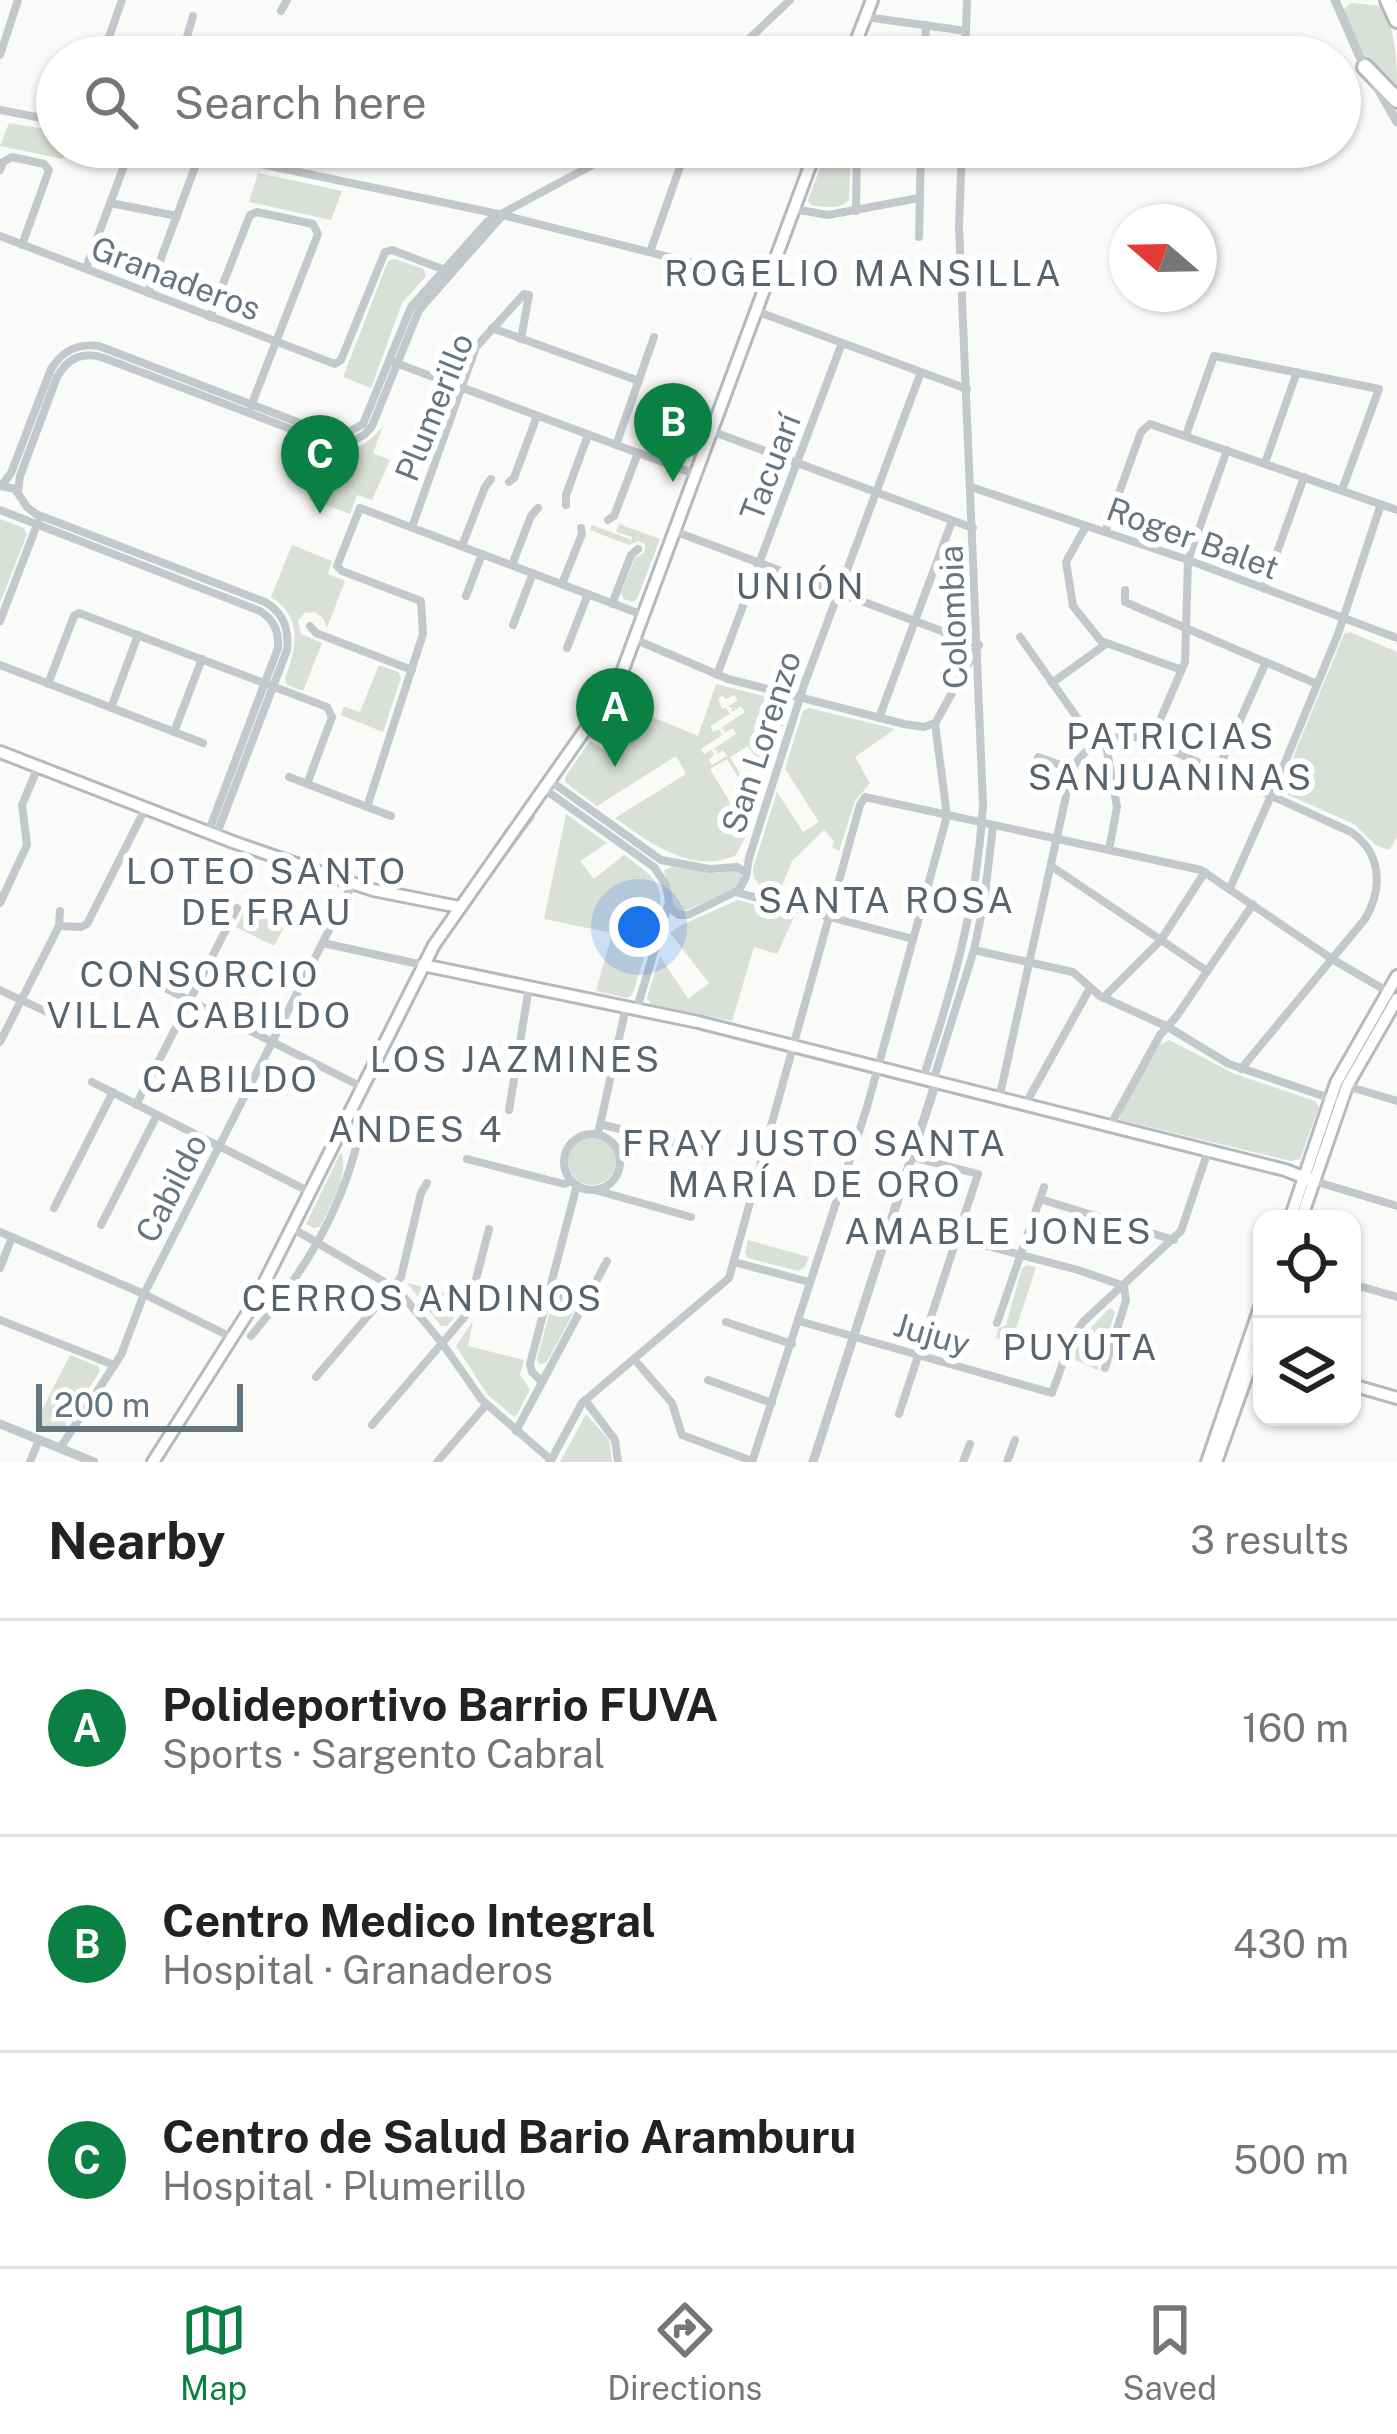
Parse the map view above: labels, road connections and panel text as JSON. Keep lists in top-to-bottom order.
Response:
{
  "streets": {
    "street": [
      "Granaderos",
      "Plumerillo",
      "Tacuarí",
      "Roger Balet",
      "Colombia",
      "San Lorenzo",
      "Cabildo",
      "Jujuy"
    ]
  },
  "crossings": [
    ["Roger Balet", "Colombia"]
  ],
  "districts": [
    "ROGELIO MANSILLA",
    "UNIÓN",
    "PATRICIAS SANJUANINAS",
    "LOTEO SANTO DE FRAU",
    "SANTA ROSA",
    "CONSORCIO VILLA CABILDO",
    "LOS JAZMINES",
    "CABILDO",
    "ANDES 4",
    "FRAY JUSTO SANTA MARÍA DE ORO",
    "AMABLE JONES",
    "CERROS ANDINOS",
    "PUYUTA"
  ],
  "scale_bar": "200 m",
  "north": "left",
  "page": {
    "search": "Search here",
    "pins": ["B", "C", "A"],
    "scale": "200 m",
    "heading": ["Nearby", "3 results"],
    "list": [
      {
        "mark": "A",
        "name": "Polideportivo Barrio FUVA",
        "note": "Sports · Sargento Cabral",
        "value": "160 m"
      },
      {
        "mark": "B",
        "name": "Centro Medico Integral",
        "note": "Hospital · Granaderos",
        "value": "430 m"
      },
      {
        "mark": "C",
        "name": "Centro de Salud Bario Aramburu",
        "note": "Hospital · Plumerillo",
        "value": "500 m"
      }
    ],
    "nav": ["Map", "Directions", "Saved"]
  }
}
